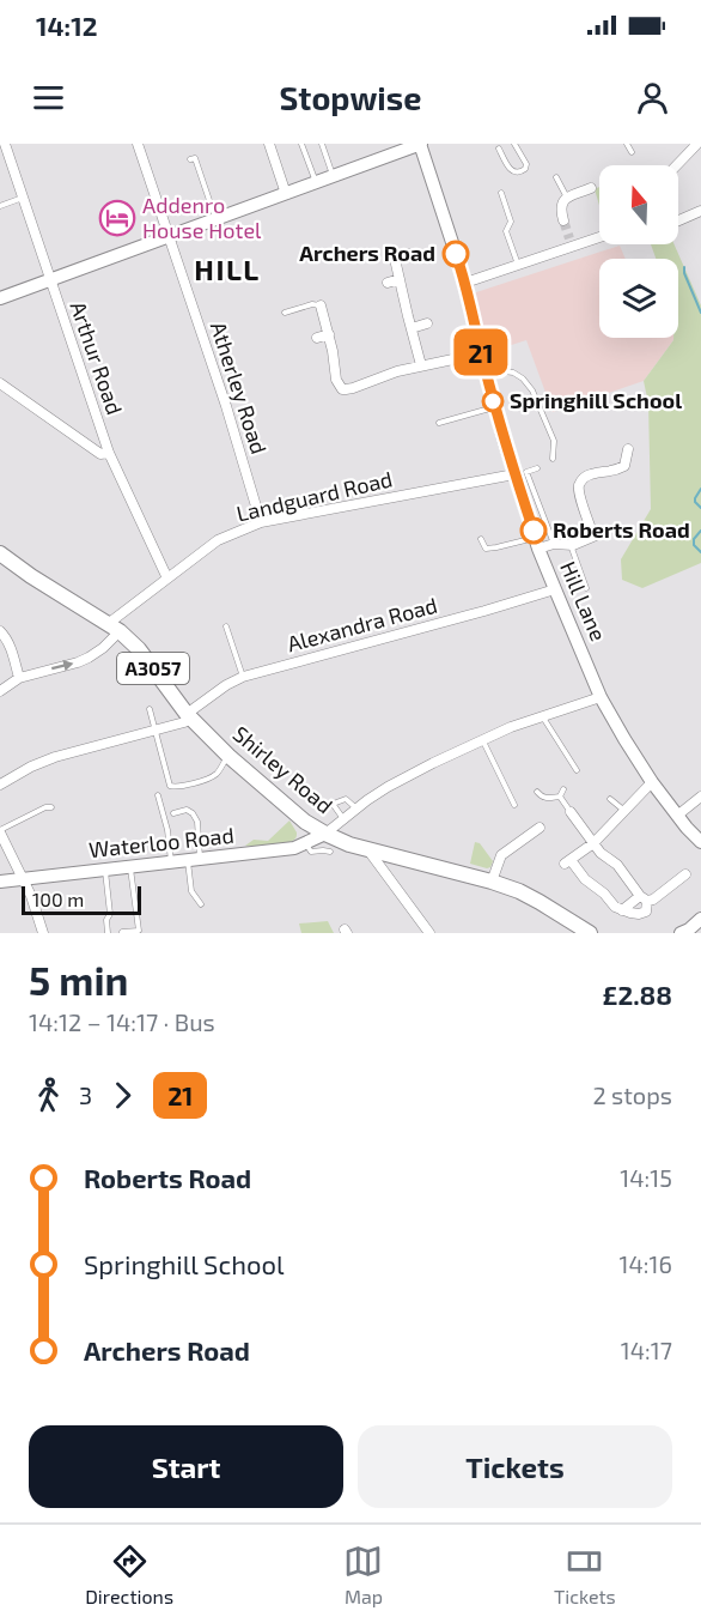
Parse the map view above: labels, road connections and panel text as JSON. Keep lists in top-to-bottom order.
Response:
{
  "streets": {
    "main road": ["A3057", "Shirley Road"],
    "street": [
      "Arthur Road",
      "Atherley Road",
      "Landguard Road",
      "Hill Lane",
      "Alexandra Road",
      "Waterloo Road"
    ]
  },
  "crossings": [
    ["Arthur Road", "Landguard Road"],
    ["Atherley Road", "Landguard Road"],
    ["Landguard Road", "Hill Lane"],
    ["Landguard Road", "Shirley Road"],
    ["Hill Lane", "Alexandra Road"],
    ["Alexandra Road", "Shirley Road"],
    ["Shirley Road", "Waterloo Road"]
  ],
  "districts": ["HILL"],
  "places": {
    "hotel": ["Addenro House Hotel"],
    "other": ["Archers Road", "Springhill School", "Roberts Road"]
  },
  "lines": ["bus line 21"],
  "scale_bar": "100 m",
  "north": "top",
  "page": {
    "status": "14:12",
    "header": "Stopwise",
    "on_map": "21",
    "scale": "100 m",
    "heading": ["5 min", "14:12 – 14:17 · Bus", "£2.88"],
    "legs": ["3", "21", "2 stops"],
    "list": [
      {
        "name": "Roberts Road",
        "value": "14:15"
      },
      {
        "name": "Springhill School",
        "value": "14:16"
      },
      {
        "name": "Archers Road",
        "value": "14:17"
      }
    ],
    "buttons": ["Start", "Tickets"],
    "tabs": ["Directions", "Map", "Tickets"]
  }
}
